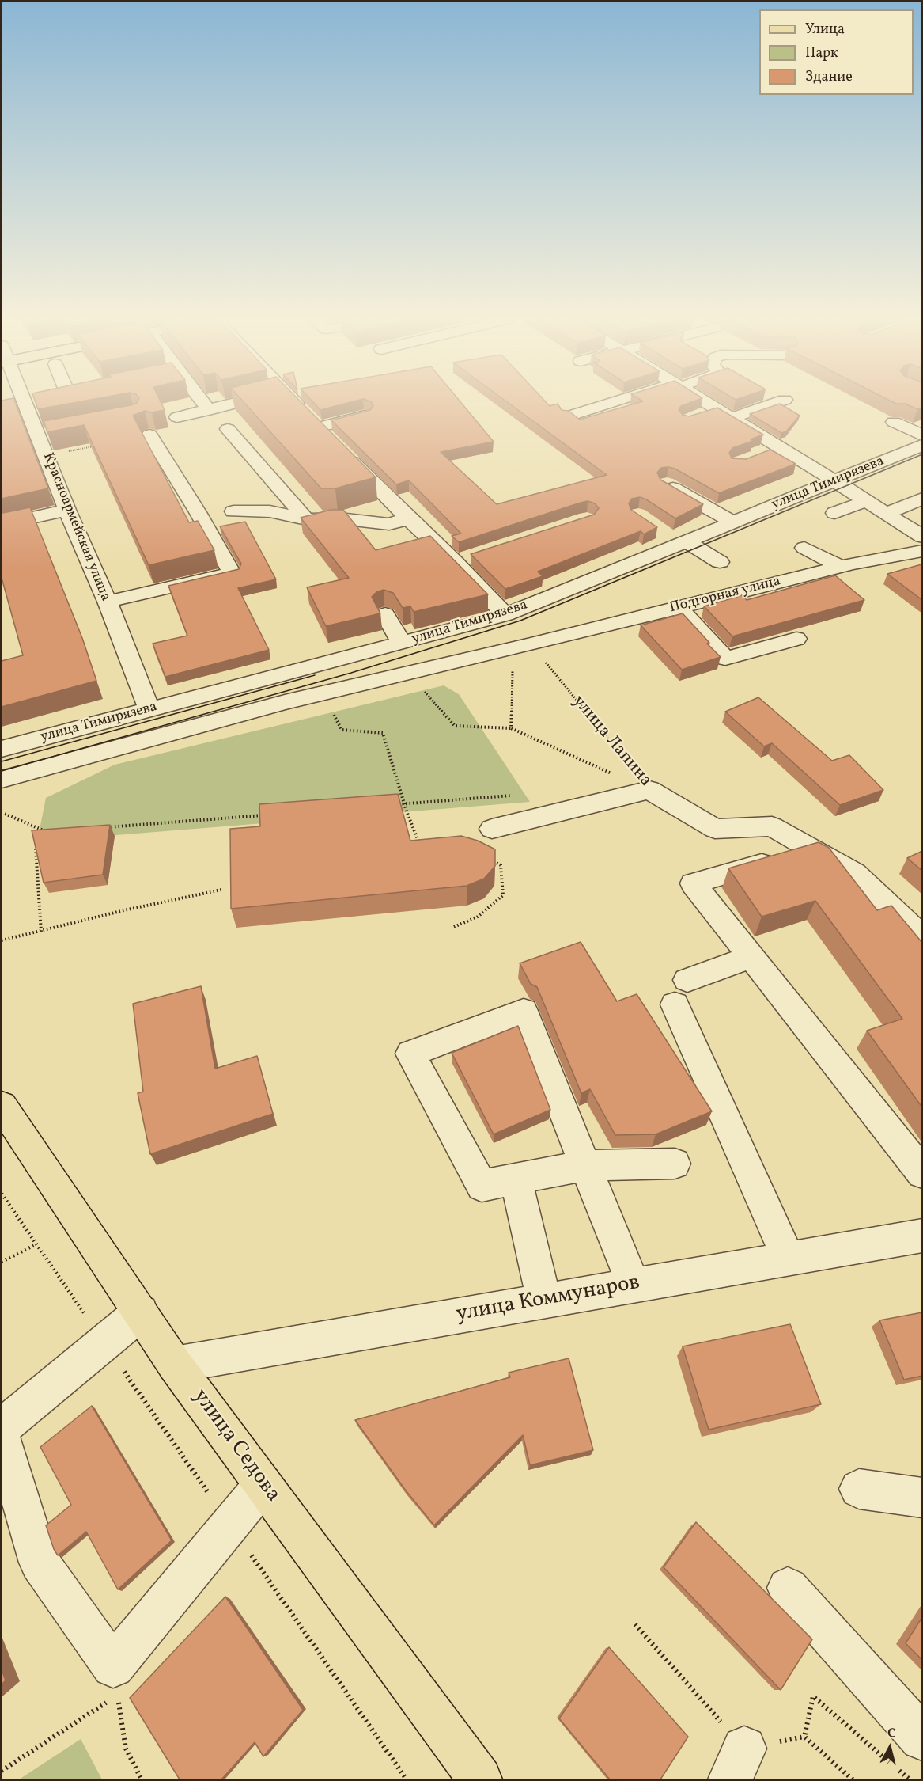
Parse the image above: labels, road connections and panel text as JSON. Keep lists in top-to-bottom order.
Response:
{
  "streets": {
    "main road": ["улица Седова"],
    "street": [
      "улица Тимирязева",
      "Красноармейская улица",
      "Подгорная улица",
      "улица Лапина",
      "улица Коммунаров"
    ]
  },
  "crossings": [
    ["улица Тимирязева", "Красноармейская улица"],
    ["улица Тимирязева", "Подгорная улица"],
    ["улица Тимирязева", "улица Лапина"],
    ["Подгорная улица", "улица Лапина"],
    ["улица Коммунаров", "улица Седова"]
  ],
  "legend": ["Улица", "Парк", "Здание"],
  "north": "top"
}
